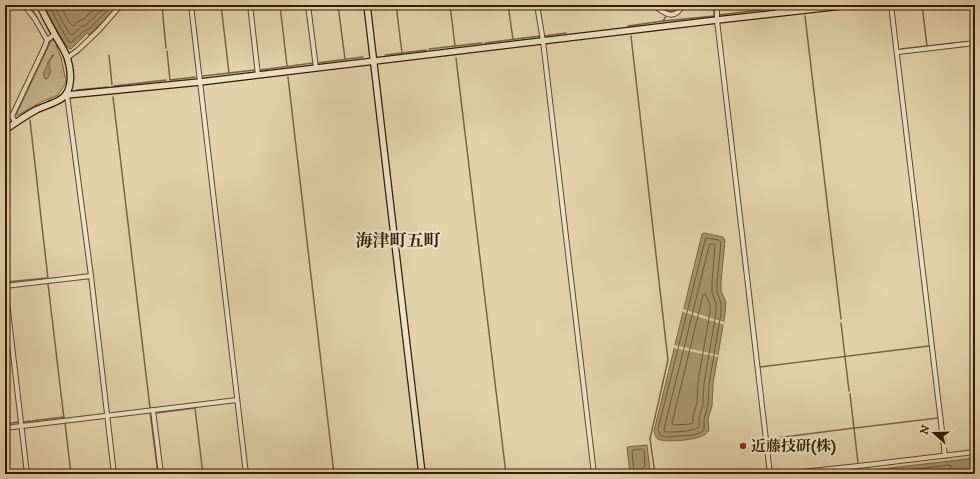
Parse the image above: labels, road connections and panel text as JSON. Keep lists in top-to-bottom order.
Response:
{
  "districts": ["海津町五町"],
  "places": ["近藤技研(株)"],
  "north": "left"
}
